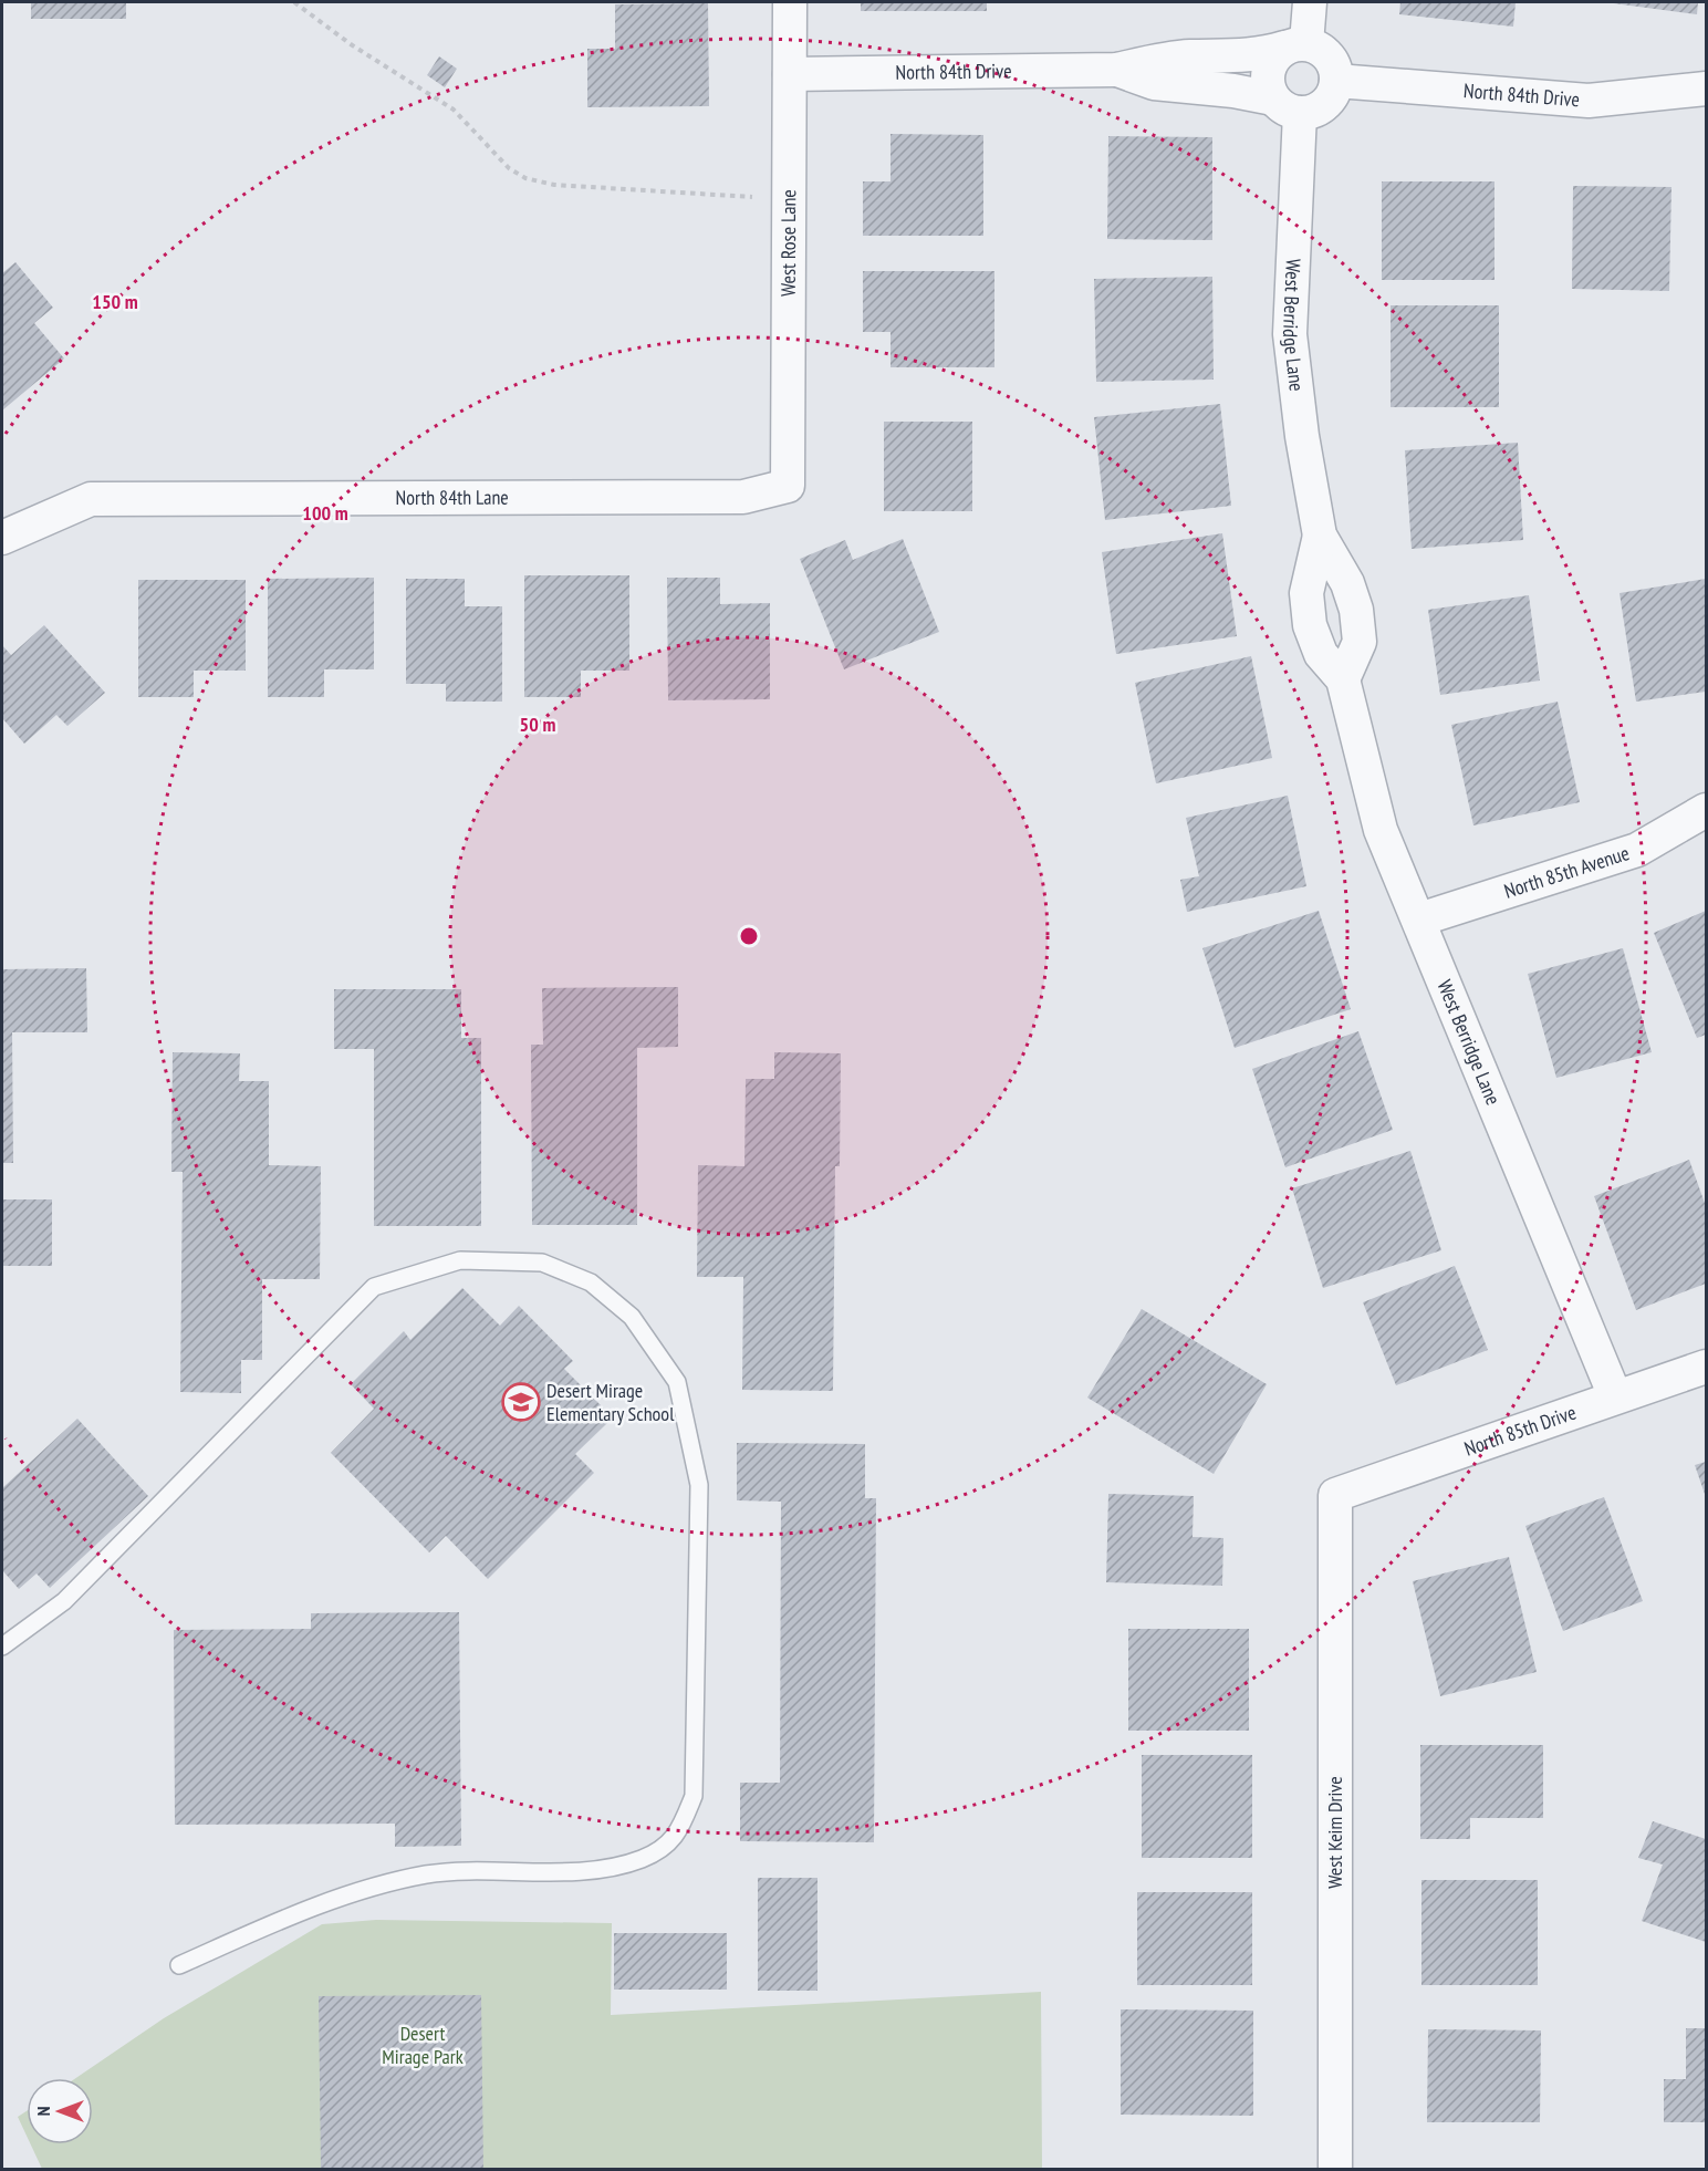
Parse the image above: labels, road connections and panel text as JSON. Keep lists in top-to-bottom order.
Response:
{
  "streets": {
    "street": [
      "North 84th Drive",
      "West Rose Lane",
      "West Berridge Lane",
      "North 84th Lane",
      "North 85th Avenue",
      "North 85th Drive",
      "West Keim Drive"
    ]
  },
  "crossings": [
    ["North 84th Drive", "West Rose Lane"],
    ["North 84th Drive", "West Berridge Lane"],
    ["West Rose Lane", "North 84th Lane"],
    ["West Berridge Lane", "North 85th Avenue"],
    ["West Berridge Lane", "North 85th Drive"],
    ["North 85th Drive", "West Keim Drive"]
  ],
  "parks": ["Desert Mirage Park"],
  "places": {
    "school or university": ["Desert Mirage Elementary School"]
  },
  "north": "left",
  "rings": ["150 m", "100 m", "50 m"]
}
